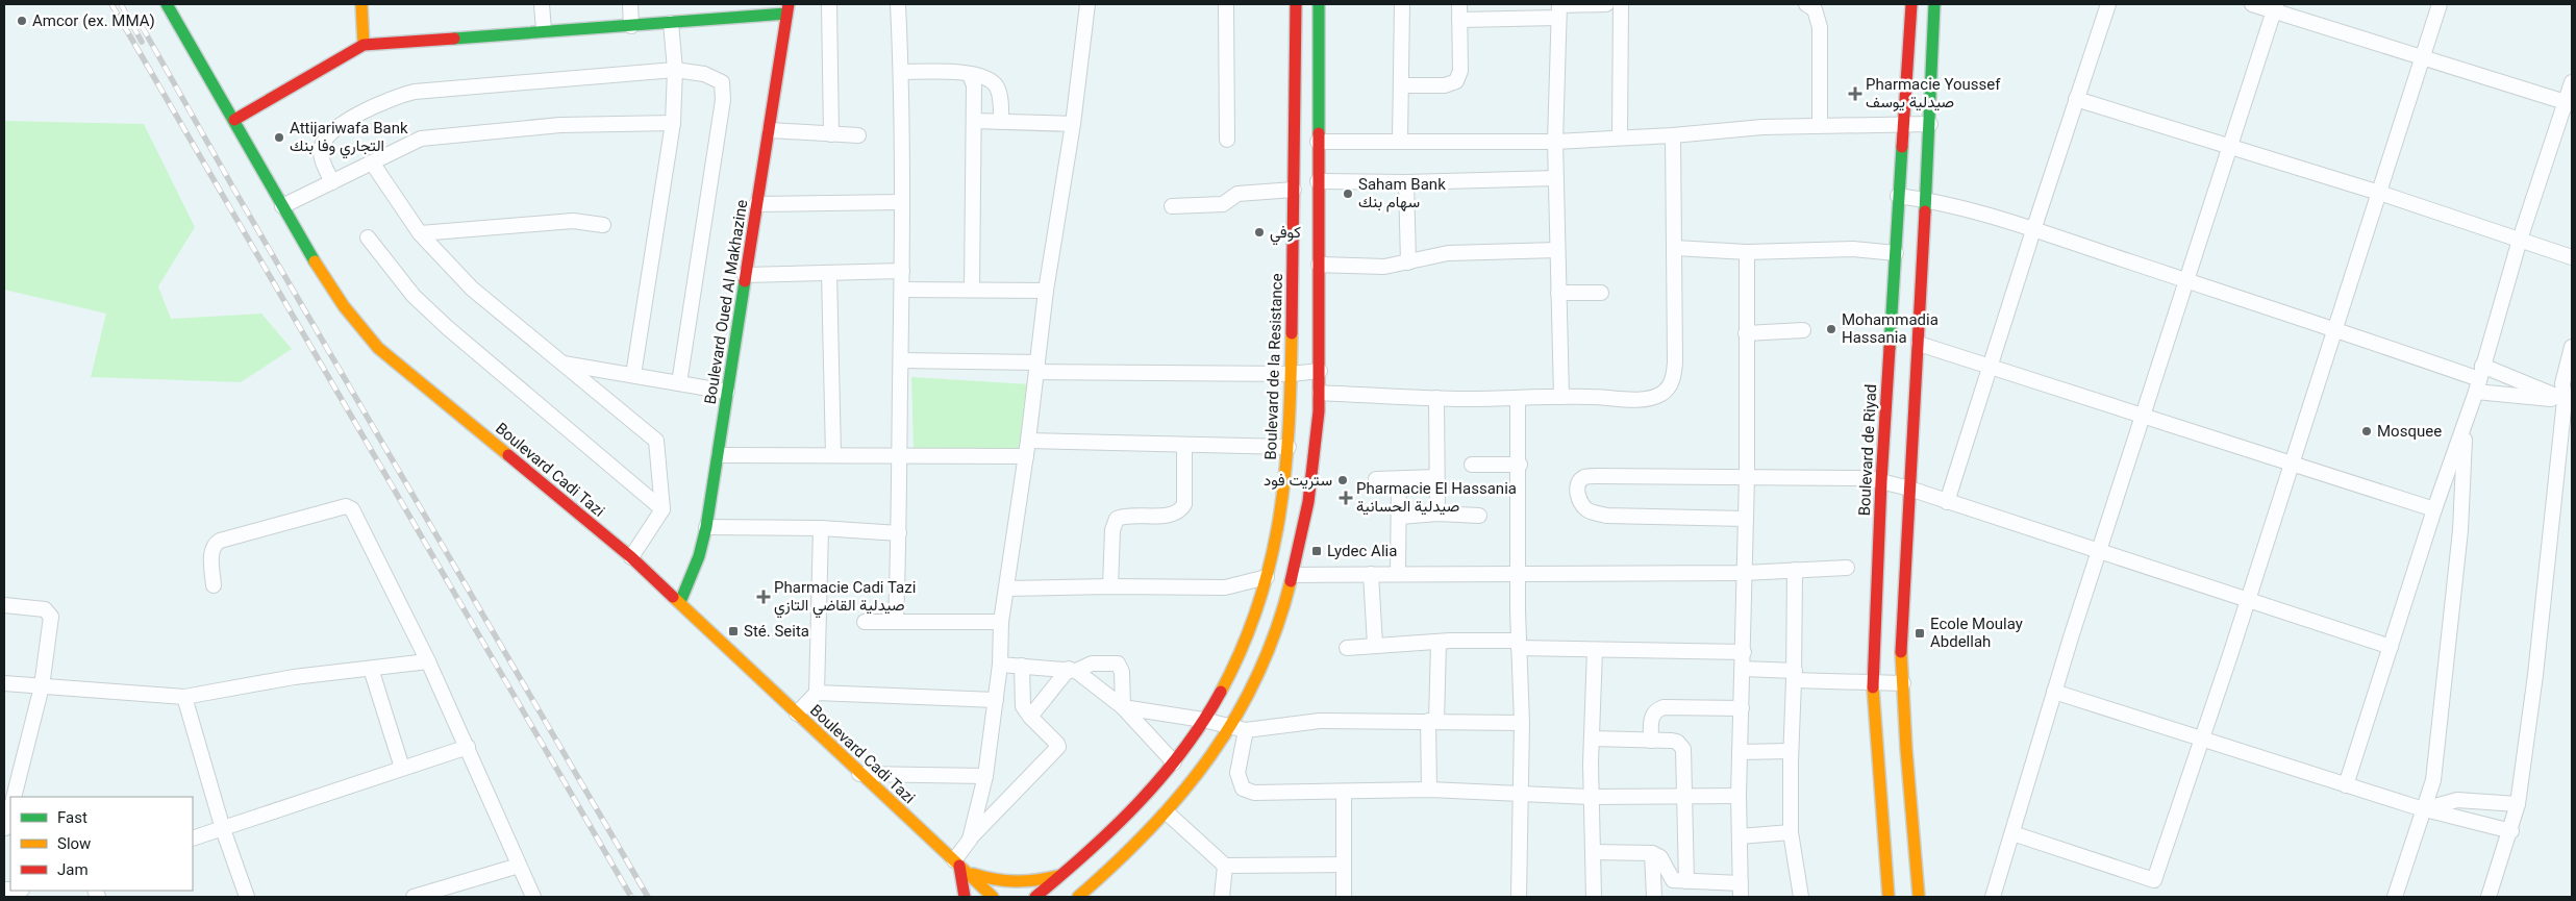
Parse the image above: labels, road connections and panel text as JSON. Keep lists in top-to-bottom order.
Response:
{
  "streets": {
    "main road": [
      "Boulevard Oued Al Makhazine",
      "Boulevard de la Resistance",
      "Boulevard de Riyad",
      "Boulevard Cadi Tazi"
    ]
  },
  "crossings": [
    ["Boulevard Oued Al Makhazine", "Boulevard Cadi Tazi"]
  ],
  "places": {
    "other": [
      "Amcor (ex. MMA)",
      "Attijariwafa Bank التجاري وفا بنك",
      "Saham Bank سهام بنك",
      "كوفي",
      "Mohammadia Hassania",
      "Mosquee",
      "ستريت فود"
    ],
    "health": ["Pharmacie Youssef صيدلية يوسف", "Pharmacie El Hassania صيدلية الحسانية", "Pharmacie Cadi Tazi صيدلية القاضي التازي"],
    "transit": ["Lydec Alia", "Sté. Seita", "Ecole Moulay Abdellah"]
  },
  "legend": ["Fast", "Slow", "Jam"]
}
